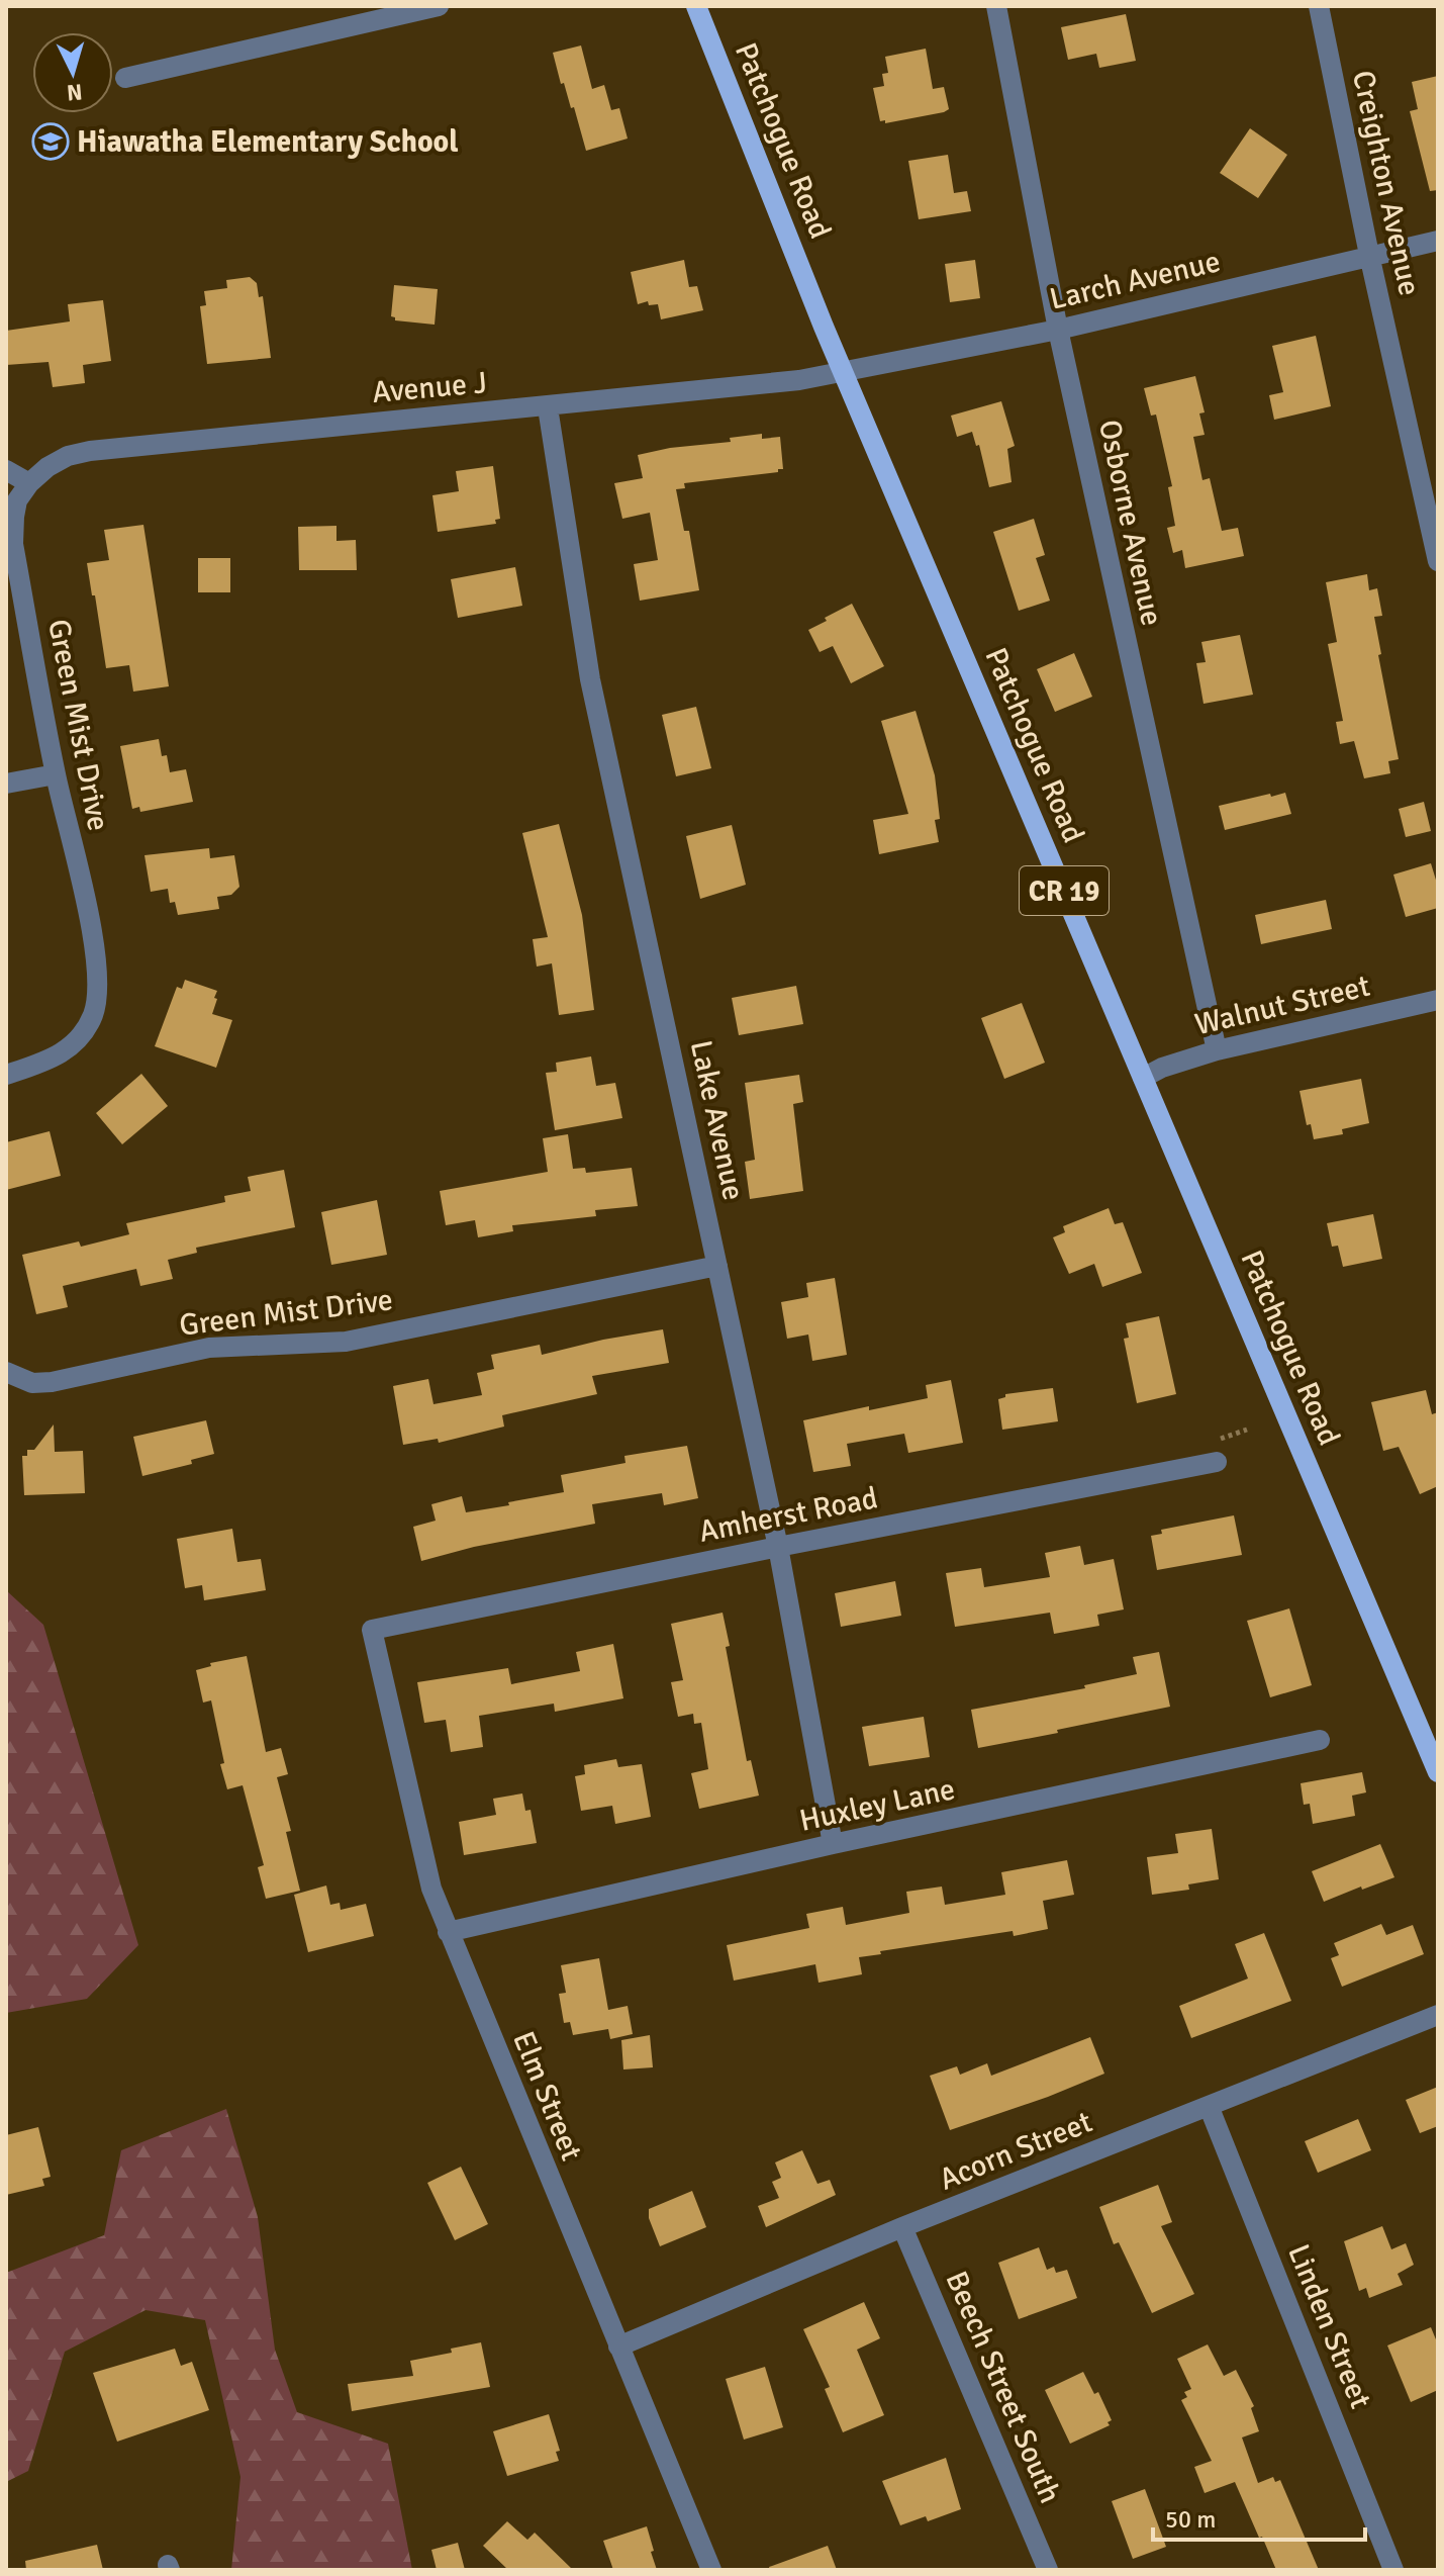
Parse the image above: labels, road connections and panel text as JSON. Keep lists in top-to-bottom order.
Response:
{
  "streets": {
    "main road": ["Patchogue Road", "CR 19"],
    "street": [
      "Creighton Avenue",
      "Larch Avenue",
      "Avenue J",
      "Osborne Avenue",
      "Green Mist Drive",
      "Walnut Street",
      "Lake Avenue",
      "Amherst Road",
      "Huxley Lane",
      "Elm Street",
      "Acorn Street",
      "Linden Street",
      "Beech Street South"
    ]
  },
  "crossings": [
    ["Patchogue Road", "Larch Avenue"],
    ["Patchogue Road", "Avenue J"],
    ["Patchogue Road", "Walnut Street"],
    ["Creighton Avenue", "Larch Avenue"],
    ["Larch Avenue", "Avenue J"],
    ["Larch Avenue", "Osborne Avenue"],
    ["Avenue J", "Green Mist Drive"],
    ["Avenue J", "Lake Avenue"],
    ["Osborne Avenue", "Walnut Street"],
    ["Green Mist Drive", "Lake Avenue"],
    ["Lake Avenue", "Amherst Road"],
    ["Lake Avenue", "Huxley Lane"],
    ["Amherst Road", "Elm Street"],
    ["Huxley Lane", "Elm Street"],
    ["Elm Street", "Acorn Street"],
    ["Acorn Street", "Linden Street"],
    ["Acorn Street", "Beech Street South"]
  ],
  "places": {
    "school or university": ["Hiawatha Elementary School"]
  },
  "scale_bar": "50 m",
  "north": "bottom"
}
